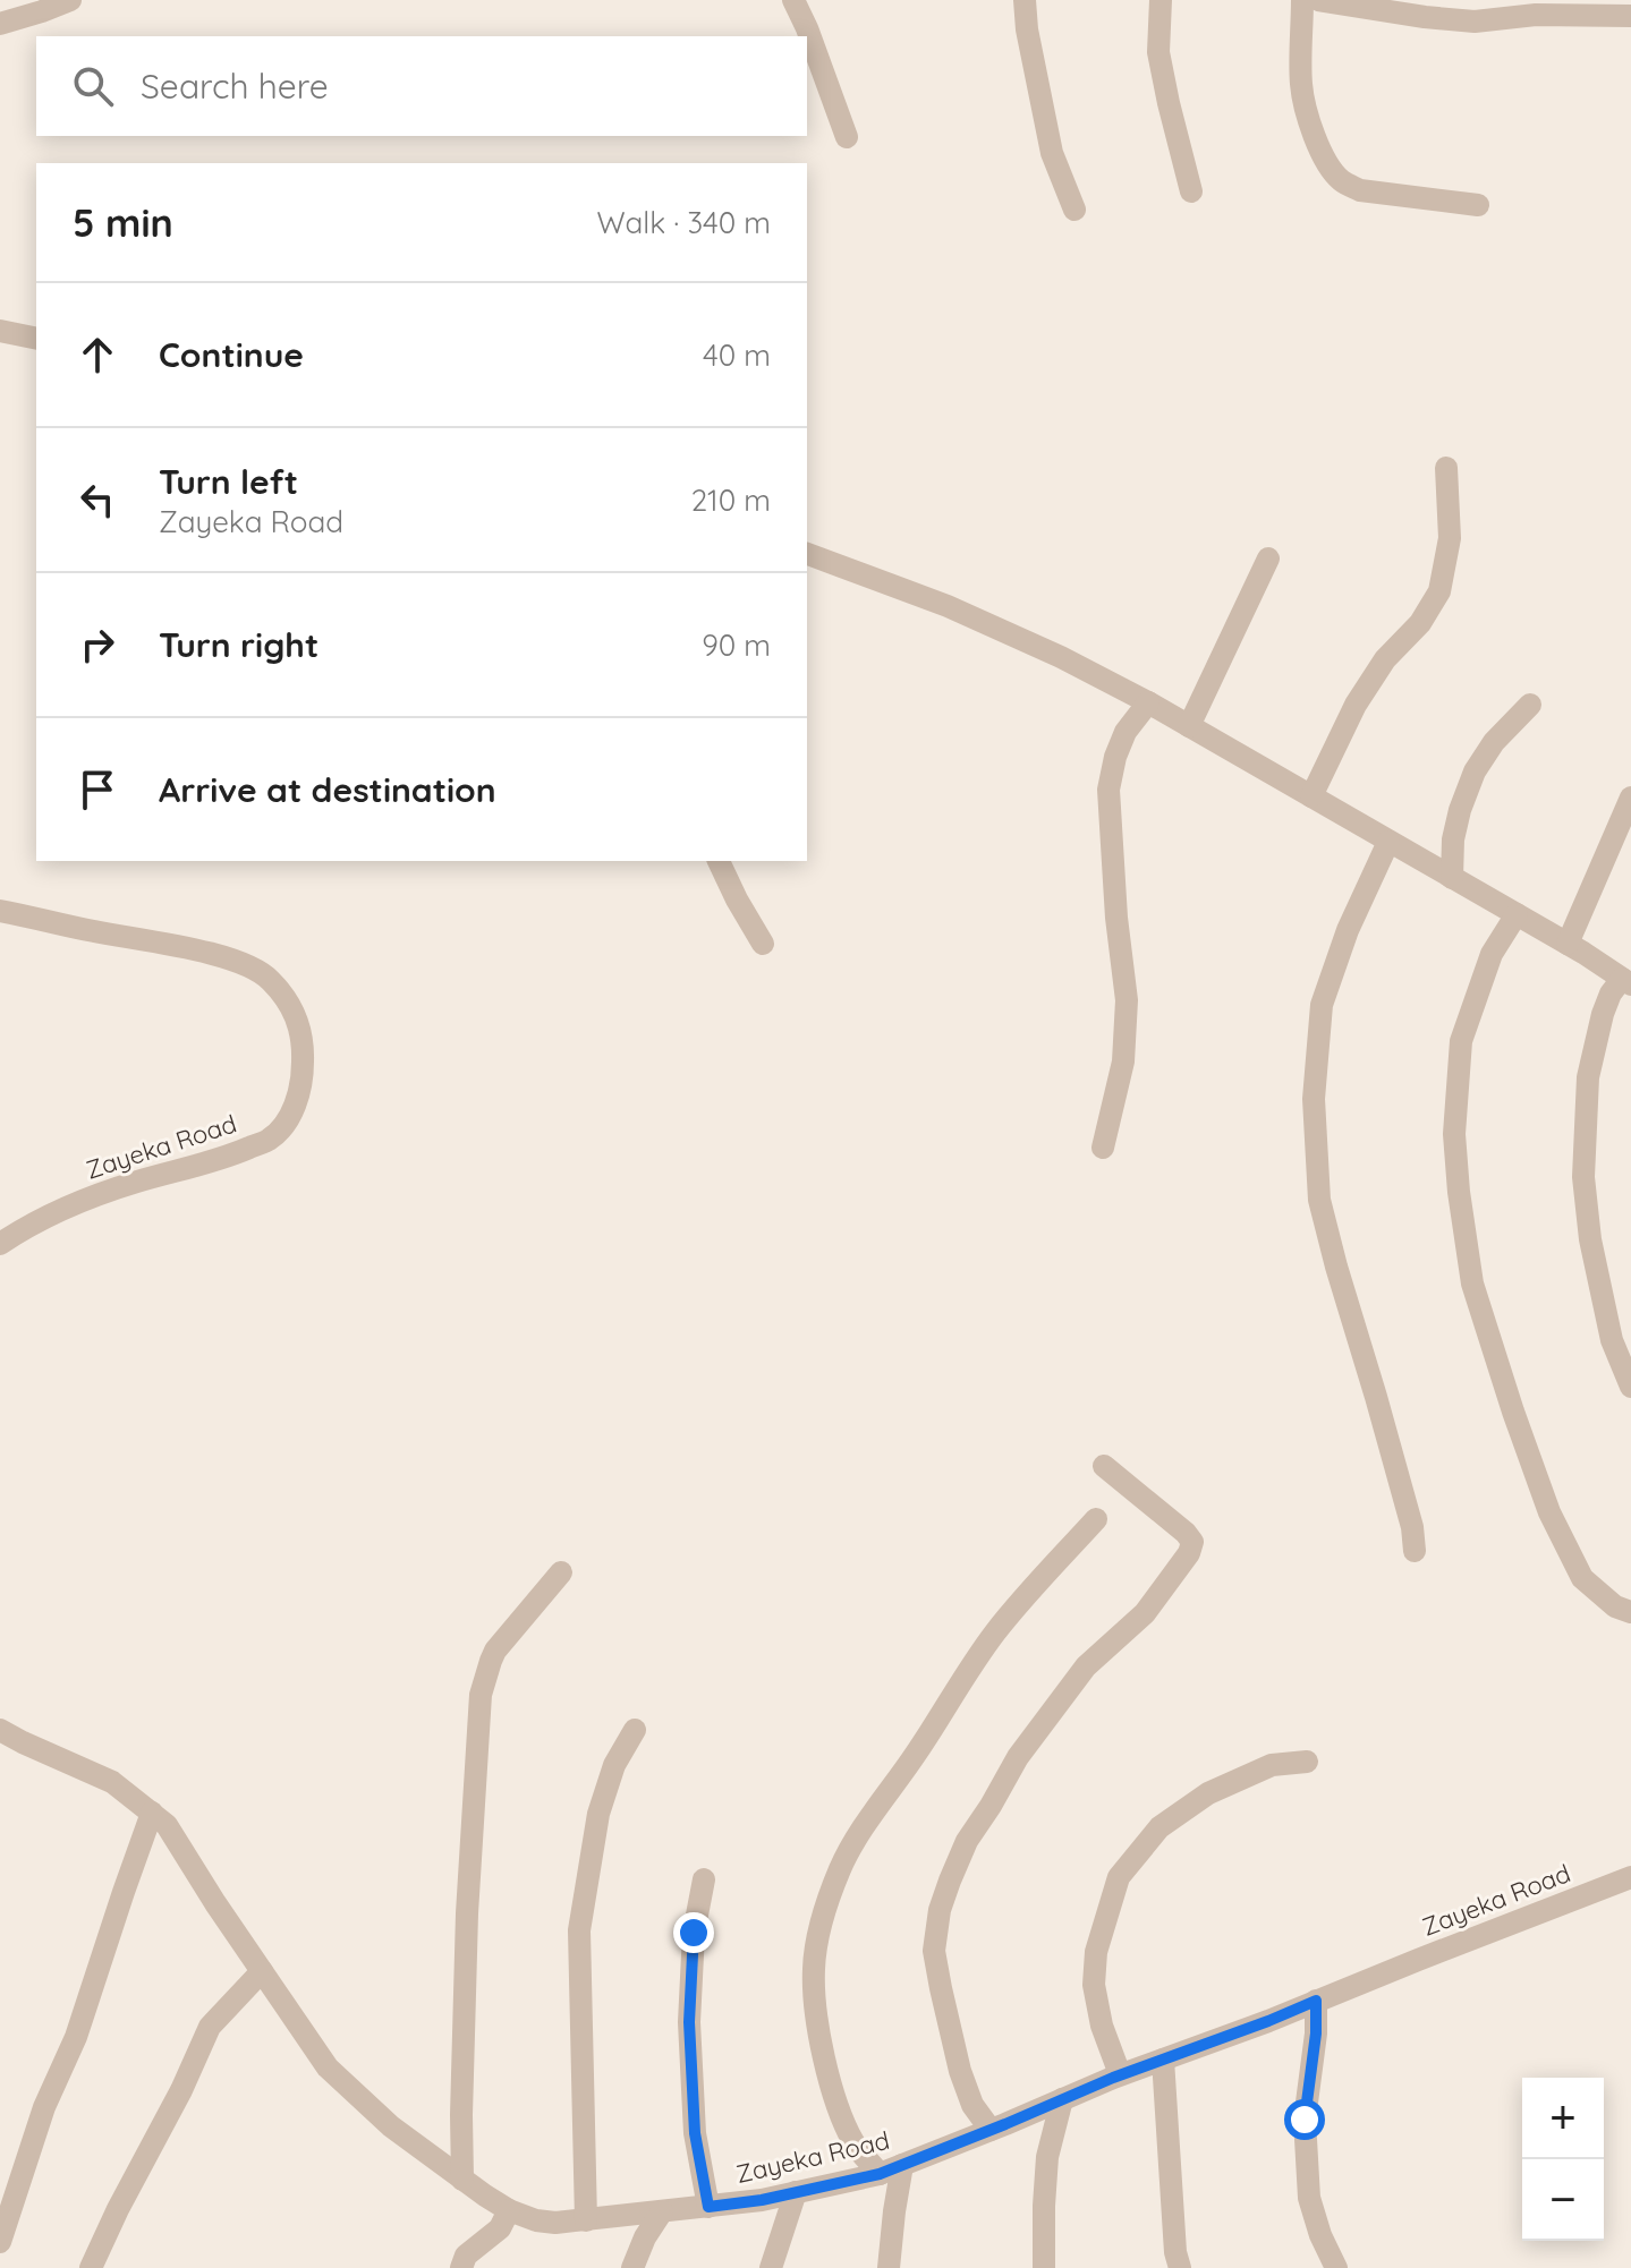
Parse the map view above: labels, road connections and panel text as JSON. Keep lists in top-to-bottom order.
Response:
{
  "streets": {
    "street": ["Zayeka Road"]
  },
  "page": {
    "search": "Search here",
    "heading": ["5 min", "Walk · 340 m"],
    "list": [
      ["Continue", "40 m"],
      ["Turn left", "Zayeka Road", "210 m"],
      ["Turn right", "90 m"],
      "Arrive at destination"
    ],
    "map_buttons": ["+", "−"]
  }
}
